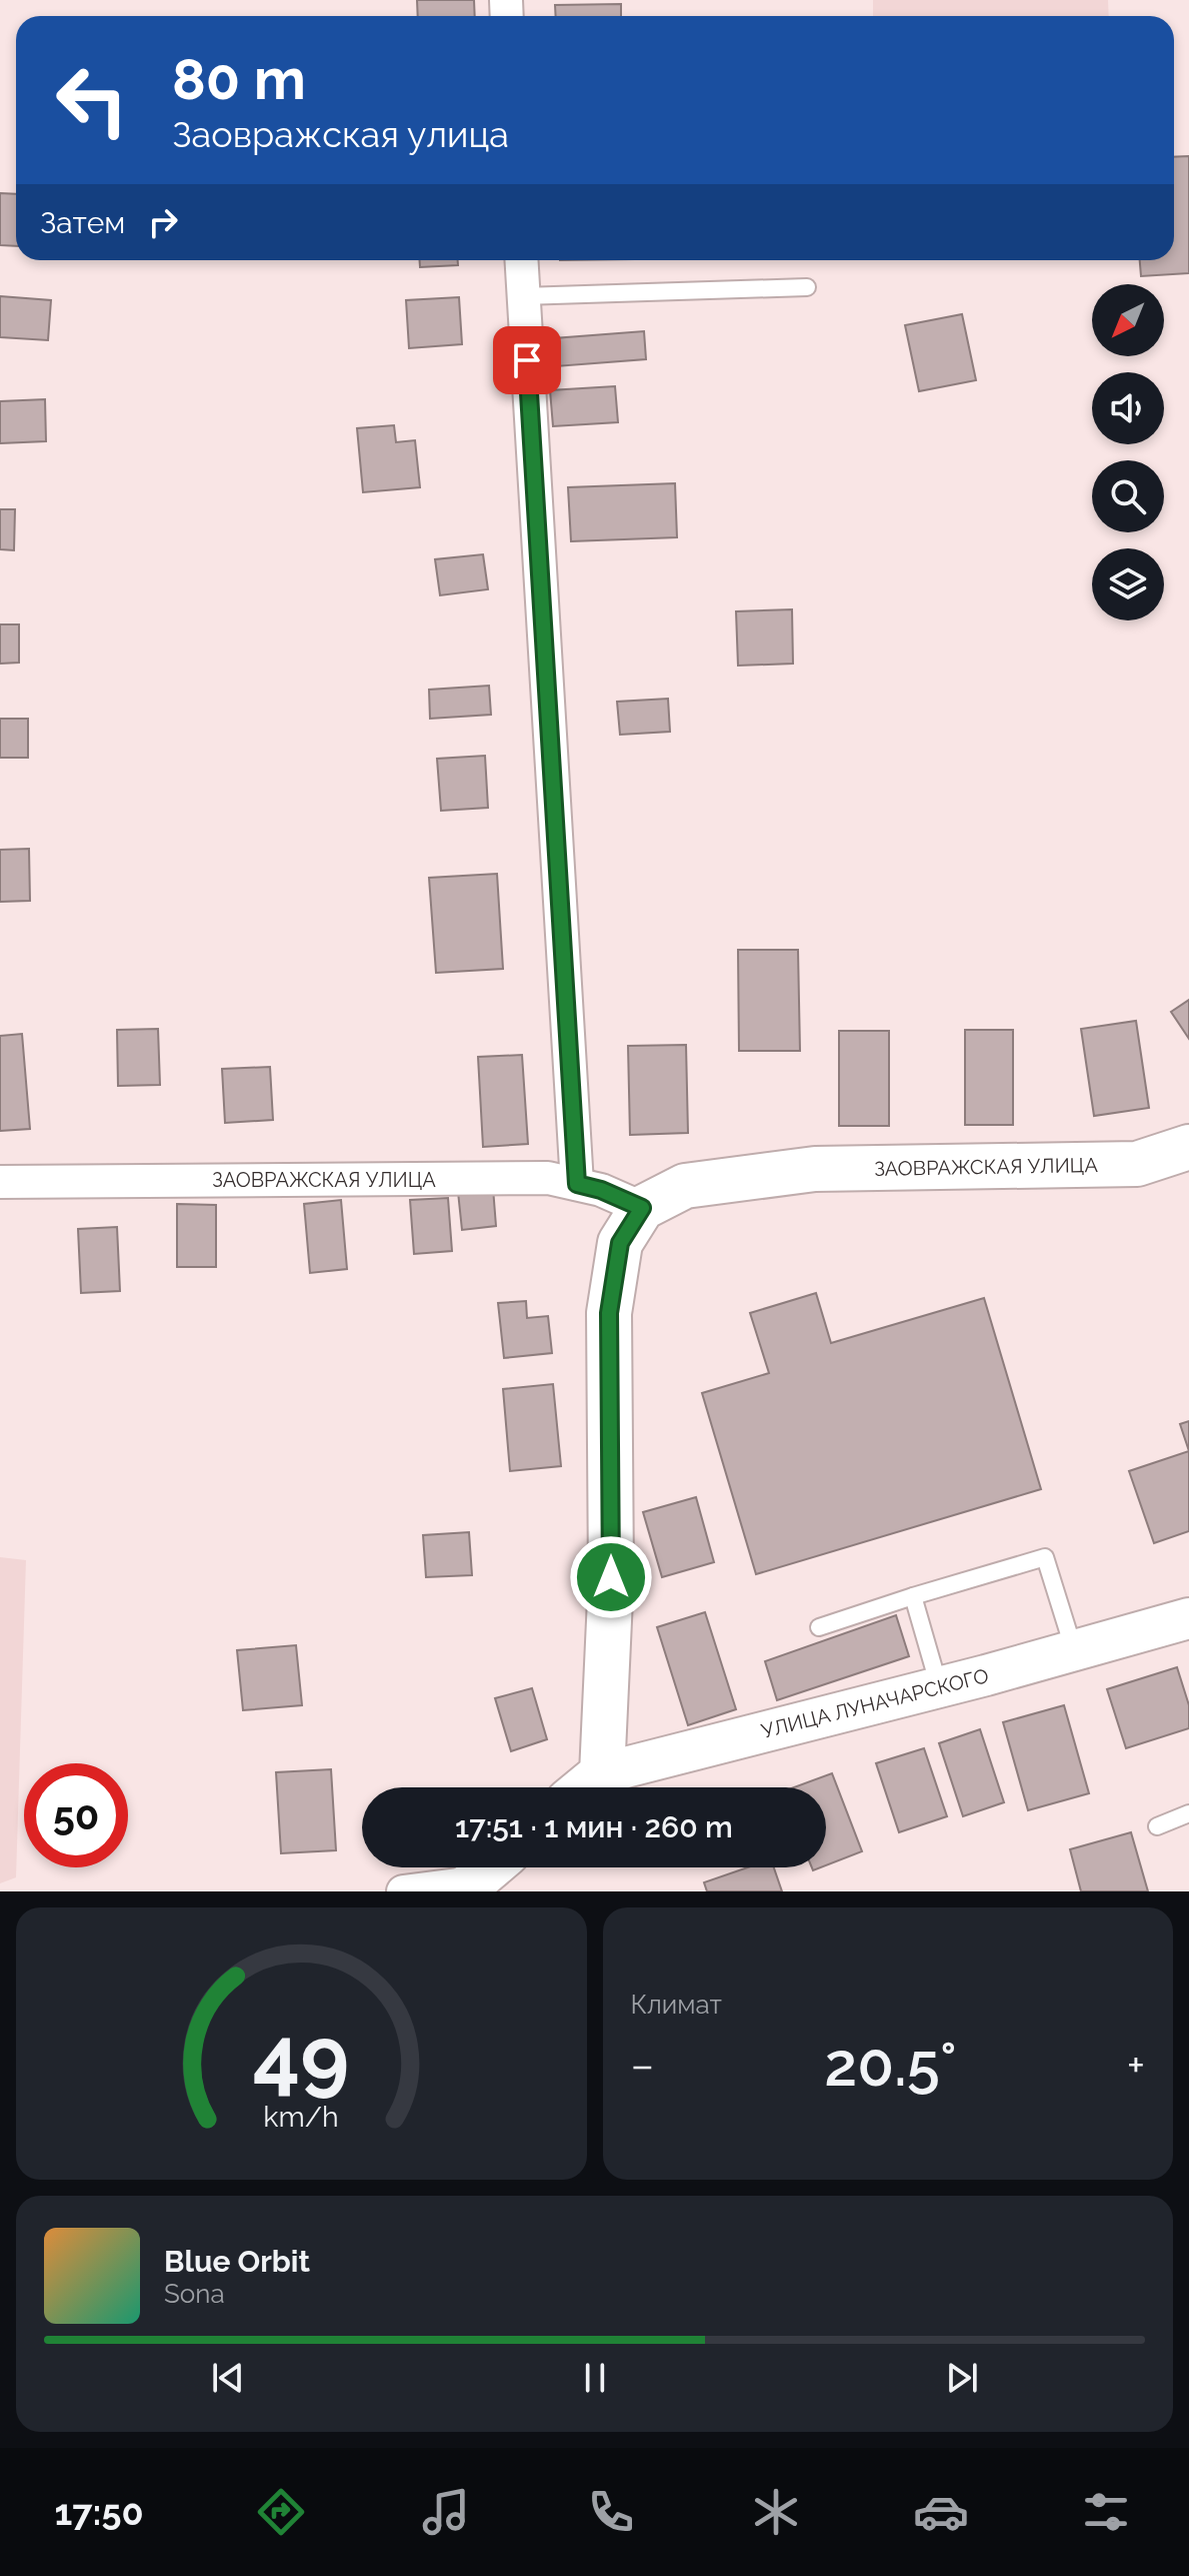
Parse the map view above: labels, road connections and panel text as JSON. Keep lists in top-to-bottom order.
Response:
{
  "streets": {
    "main road": ["ЗАОВРАЖСКАЯ УЛИЦА", "УЛИЦА ЛУНАЧАРСКОГО"]
  },
  "north": "bottom left",
  "page": {
    "turn": ["80 m", "Заовражская улица"],
    "then": "Затем",
    "limit": "50",
    "trip": "17:51 · 1 мин · 260 m",
    "tile": "Климат",
    "heat": ["−", "20.5°", "+"],
    "song": ["Blue Orbit", "Sona"],
    "tabs": "17:50",
    "gauge": ["49", "km/h"]
  }
}
